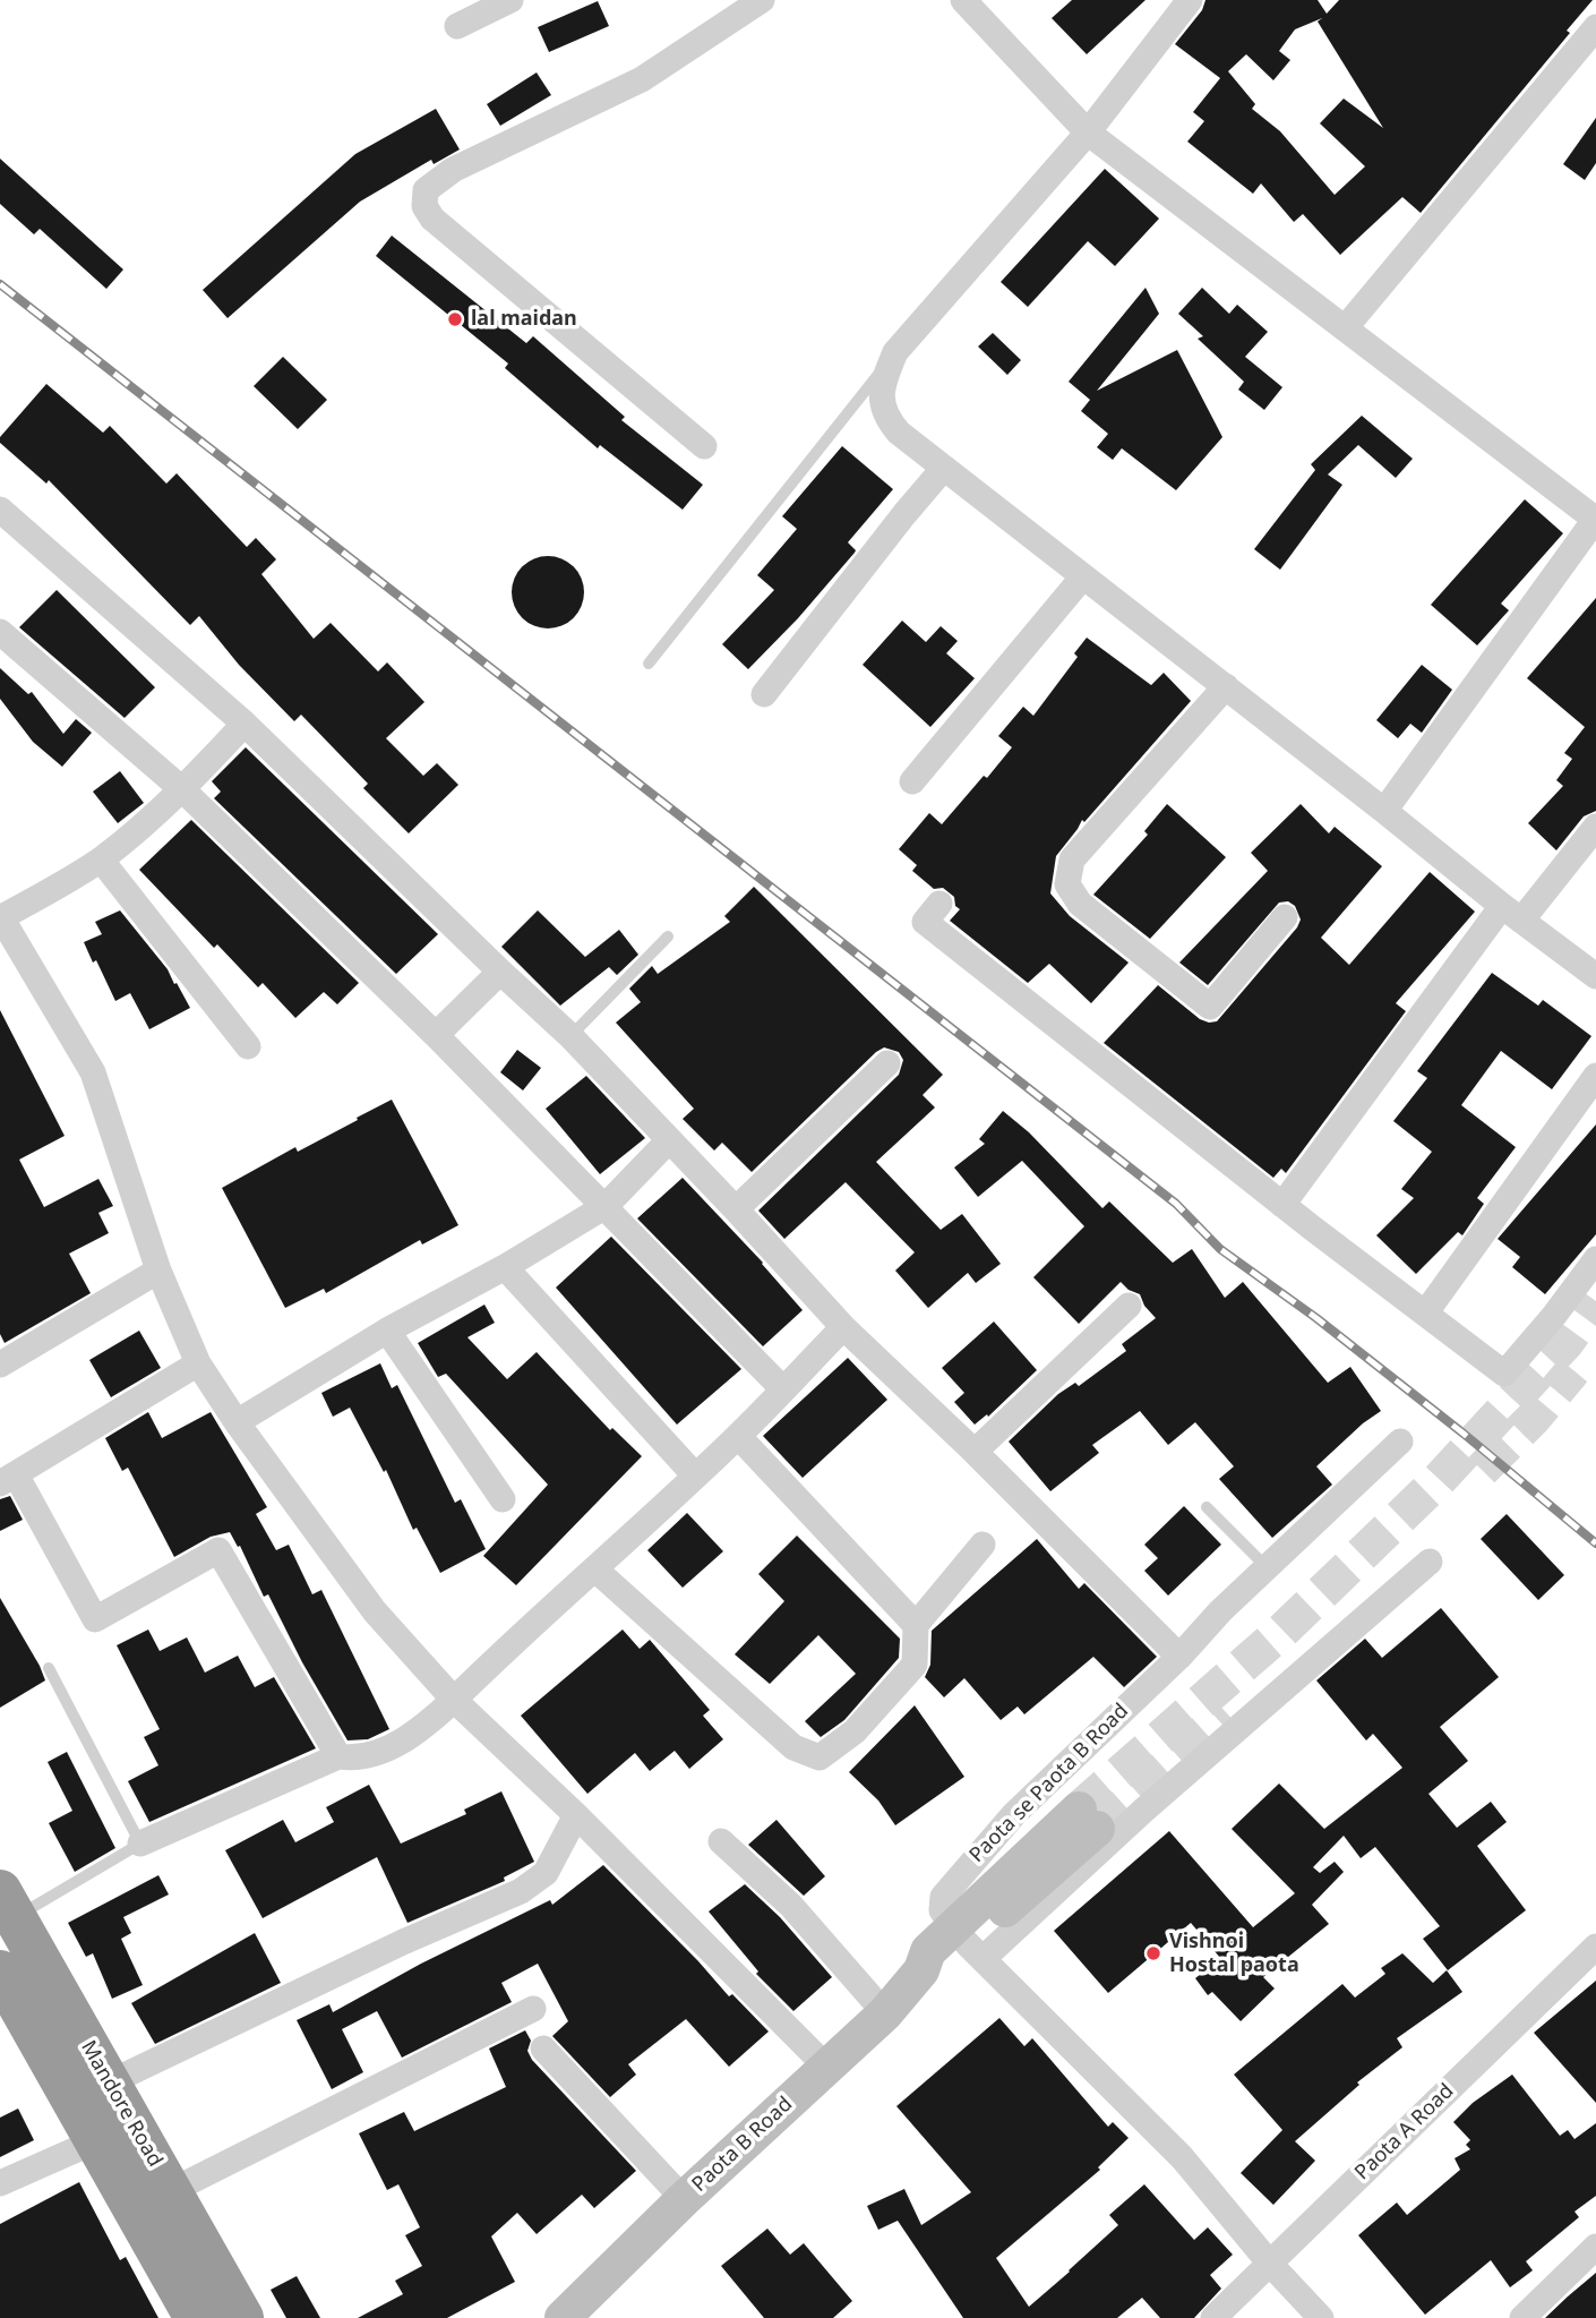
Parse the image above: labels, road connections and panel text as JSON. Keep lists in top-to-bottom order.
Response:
{
  "streets": {
    "highway": ["Mandore Road"],
    "street": ["Paota se Paota B Road", "Paota A Road", "Paota B Road"]
  },
  "crossings": [
    ["Paota se Paota B Road", "Paota B Road"]
  ],
  "places": ["lal maidan", "Vishnoi Hostal paota"]
}
